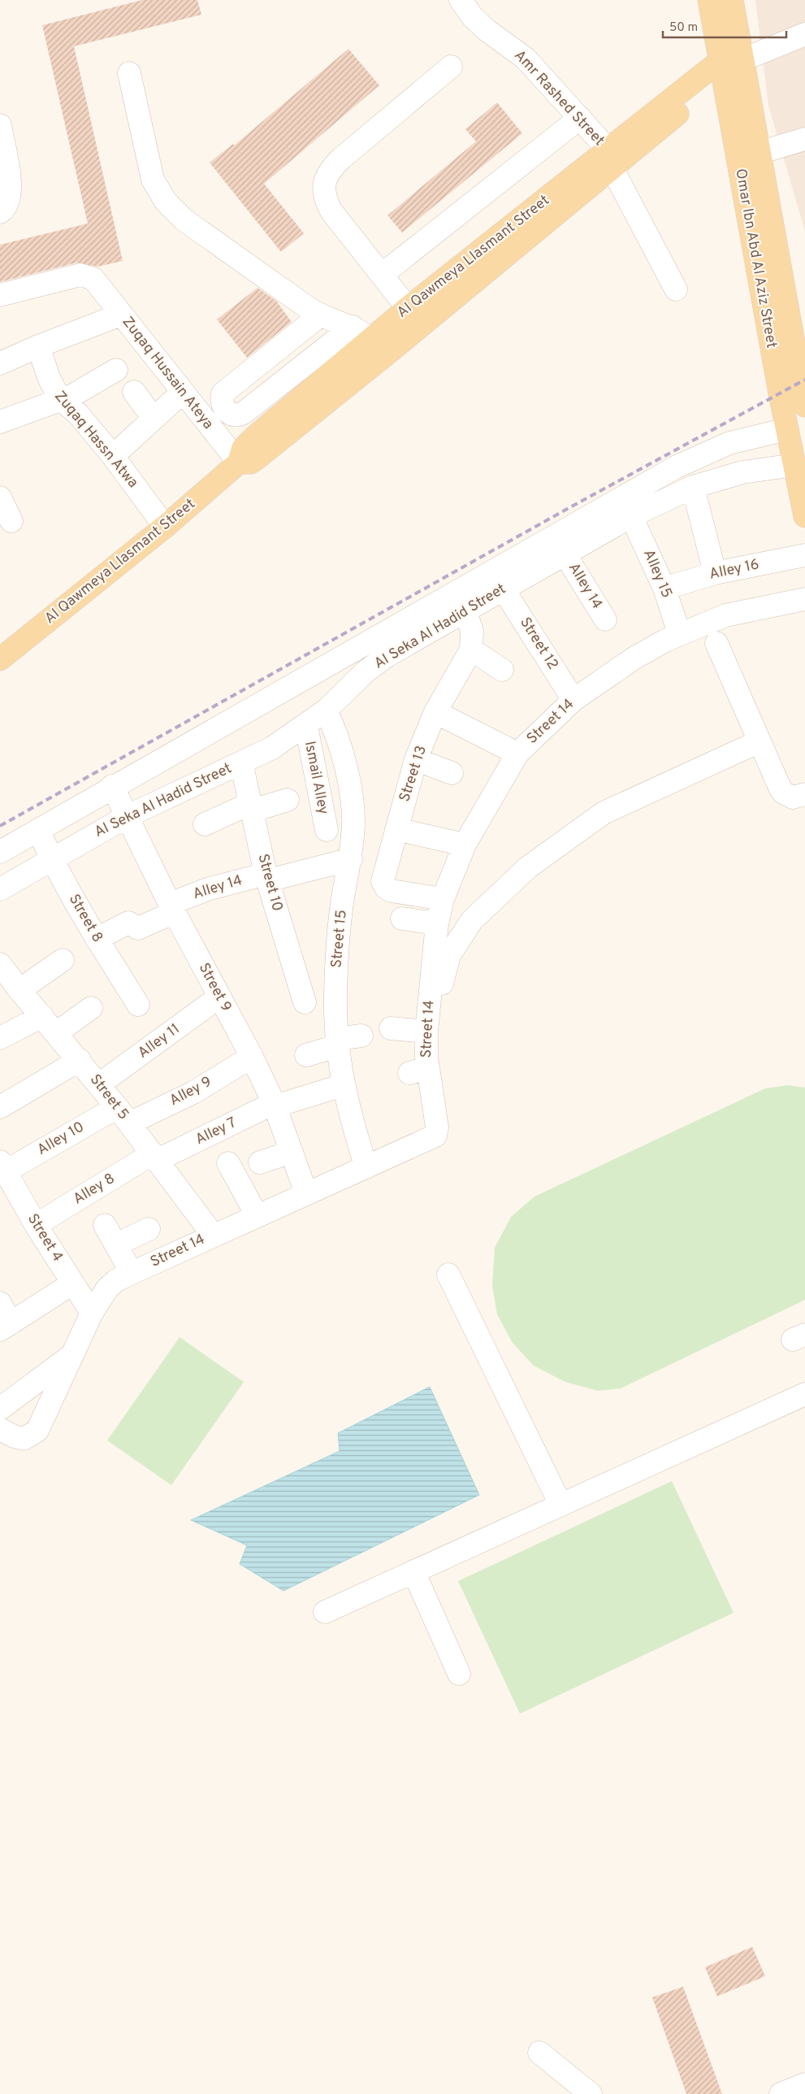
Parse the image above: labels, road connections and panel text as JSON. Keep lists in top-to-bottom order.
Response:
{
  "streets": {
    "main road": ["Al Qawmeya Llasmant Street", "Omar Ibn Abd Al Aziz Street"],
    "street": [
      "Amr Rashed Street",
      "Zuqaq Hussain Ateya",
      "Zuqaq Hassn Atwa",
      "Alley 16",
      "Alley 15",
      "Alley 14",
      "Al Seka Al Hadid Street",
      "Street 12",
      "Street 14",
      "Street 13",
      "Ismail Alley",
      "Street 10",
      "Street 8",
      "Street 15",
      "Street 9",
      "Alley 11",
      "Alley 9",
      "Street 5",
      "Alley 7",
      "Alley 10",
      "Alley 8",
      "Street 4"
    ]
  },
  "crossings": [
    ["Amr Rashed Street", "Al Qawmeya Llasmant Street"],
    ["Al Qawmeya Llasmant Street", "Omar Ibn Abd Al Aziz Street"],
    ["Al Qawmeya Llasmant Street", "Zuqaq Hussain Ateya"],
    ["Al Qawmeya Llasmant Street", "Zuqaq Hassn Atwa"],
    ["Omar Ibn Abd Al Aziz Street", "Al Seka Al Hadid Street"],
    ["Alley 16", "Alley 15"],
    ["Alley 15", "Al Seka Al Hadid Street"],
    ["Alley 15", "Street 14"],
    ["Alley 14", "Al Seka Al Hadid Street"],
    ["Alley 14", "Street 10"],
    ["Alley 14", "Street 8"],
    ["Alley 14", "Street 15"],
    ["Alley 14", "Street 9"],
    ["Al Seka Al Hadid Street", "Street 12"],
    ["Al Seka Al Hadid Street", "Street 13"],
    ["Al Seka Al Hadid Street", "Ismail Alley"],
    ["Al Seka Al Hadid Street", "Street 10"],
    ["Al Seka Al Hadid Street", "Street 8"],
    ["Al Seka Al Hadid Street", "Street 15"],
    ["Al Seka Al Hadid Street", "Street 9"],
    ["Street 12", "Street 14"],
    ["Street 14", "Street 13"],
    ["Street 14", "Street 15"],
    ["Street 14", "Street 9"],
    ["Street 14", "Street 5"],
    ["Street 14", "Street 4"],
    ["Street 15", "Alley 7"],
    ["Street 9", "Alley 11"],
    ["Street 9", "Alley 9"],
    ["Street 9", "Alley 7"],
    ["Alley 11", "Street 5"],
    ["Alley 9", "Street 5"],
    ["Alley 9", "Alley 10"],
    ["Street 5", "Alley 7"],
    ["Street 5", "Alley 10"],
    ["Street 5", "Alley 8"],
    ["Alley 7", "Alley 8"],
    ["Alley 10", "Street 4"],
    ["Alley 8", "Street 4"]
  ],
  "scale_bar": "50 m"
}
